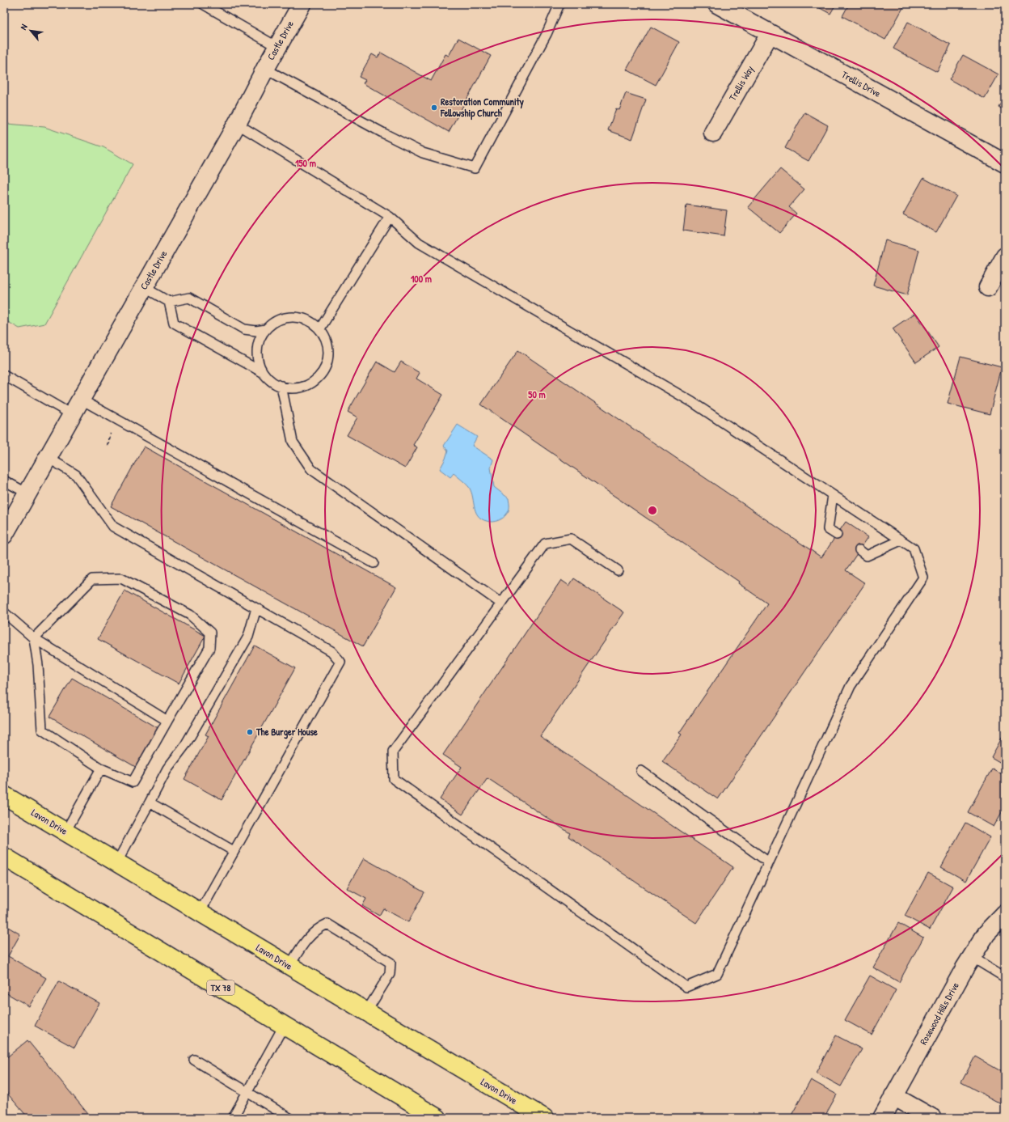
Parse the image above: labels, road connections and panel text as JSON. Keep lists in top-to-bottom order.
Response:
{
  "streets": {
    "main road": ["Lavon Drive", "TX 78"],
    "street": [
      "Castle Drive",
      "Trellis Way",
      "Trellis Drive",
      "Rosewood Hills Drive"
    ]
  },
  "crossings": [
    ["Trellis Way", "Trellis Drive"]
  ],
  "places": ["Restoration Community Fellowship Church", "The Burger House"],
  "north": "top left",
  "rings": ["150 m", "100 m", "50 m"]
}
